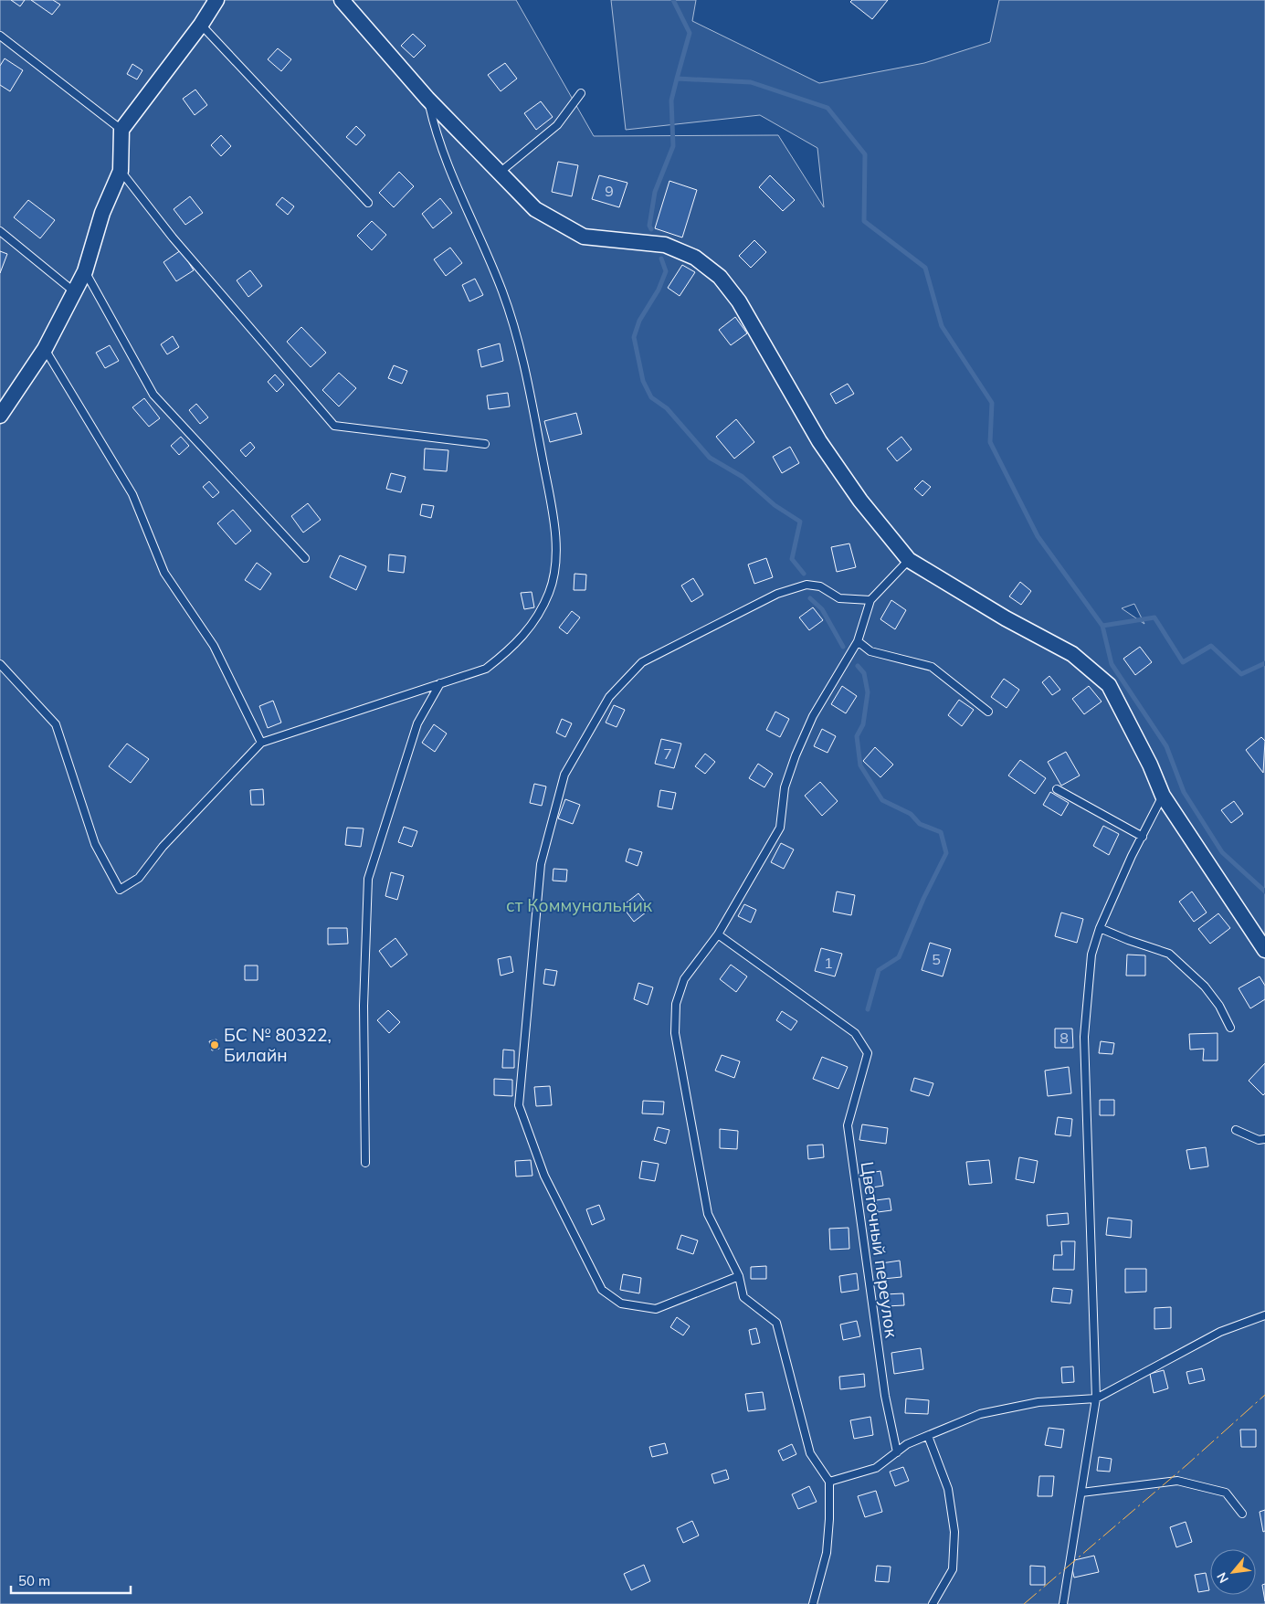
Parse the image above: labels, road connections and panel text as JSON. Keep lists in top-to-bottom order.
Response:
{
  "streets": {
    "lane": ["Цветочный переулок"]
  },
  "parks": ["ст Коммунальник"],
  "places": ["БС № 80322, Билайн"],
  "house_numbers": [
    "9",
    "7",
    "5",
    "1",
    "8"
  ],
  "scale_bar": "50 m",
  "north": "bottom left"
}
